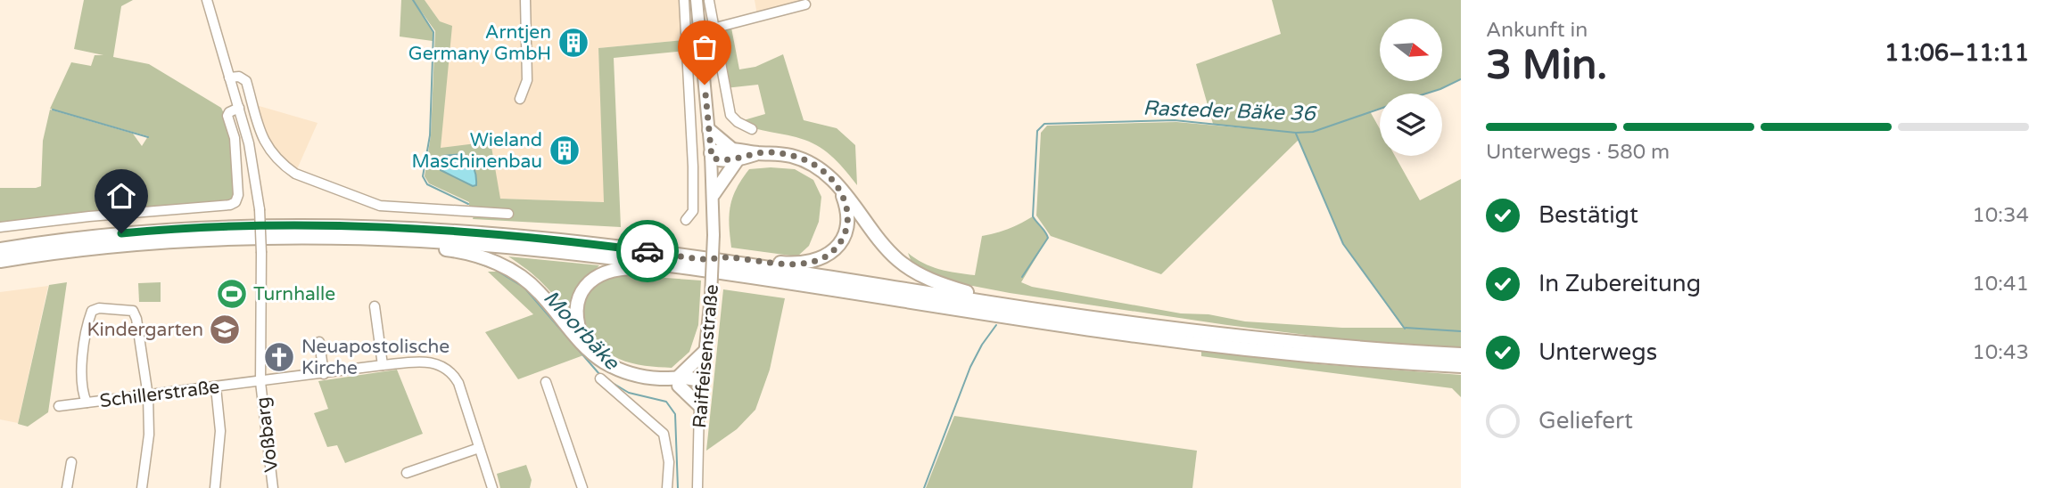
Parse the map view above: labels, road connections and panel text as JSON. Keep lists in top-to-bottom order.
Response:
{
  "streets": {
    "main road": ["Raiffeisenstraße"],
    "street": ["Schillerstraße", "Voßbarg"]
  },
  "crossings": [
    ["Schillerstraße", "Voßbarg"]
  ],
  "water": ["Rasteder Bäke 36", "Moorbäke"],
  "places": {
    "building": ["Arntjen Germany GmbH", "Wieland Maschinenbau"],
    "sports": ["Turnhalle"],
    "school or university": ["Kindergarten"],
    "church": ["Neuapostolische Kirche"]
  },
  "north": "right",
  "page": {
    "heading": ["3 Min.", "Ankunft in", "11:06–11:11"],
    "bar": "Unterwegs · 580 m",
    "list": [
      ["Bestätigt", "10:34"],
      ["In Zubereitung", "10:41"],
      ["Unterwegs", "10:43"],
      "Geliefert"
    ]
  }
}
